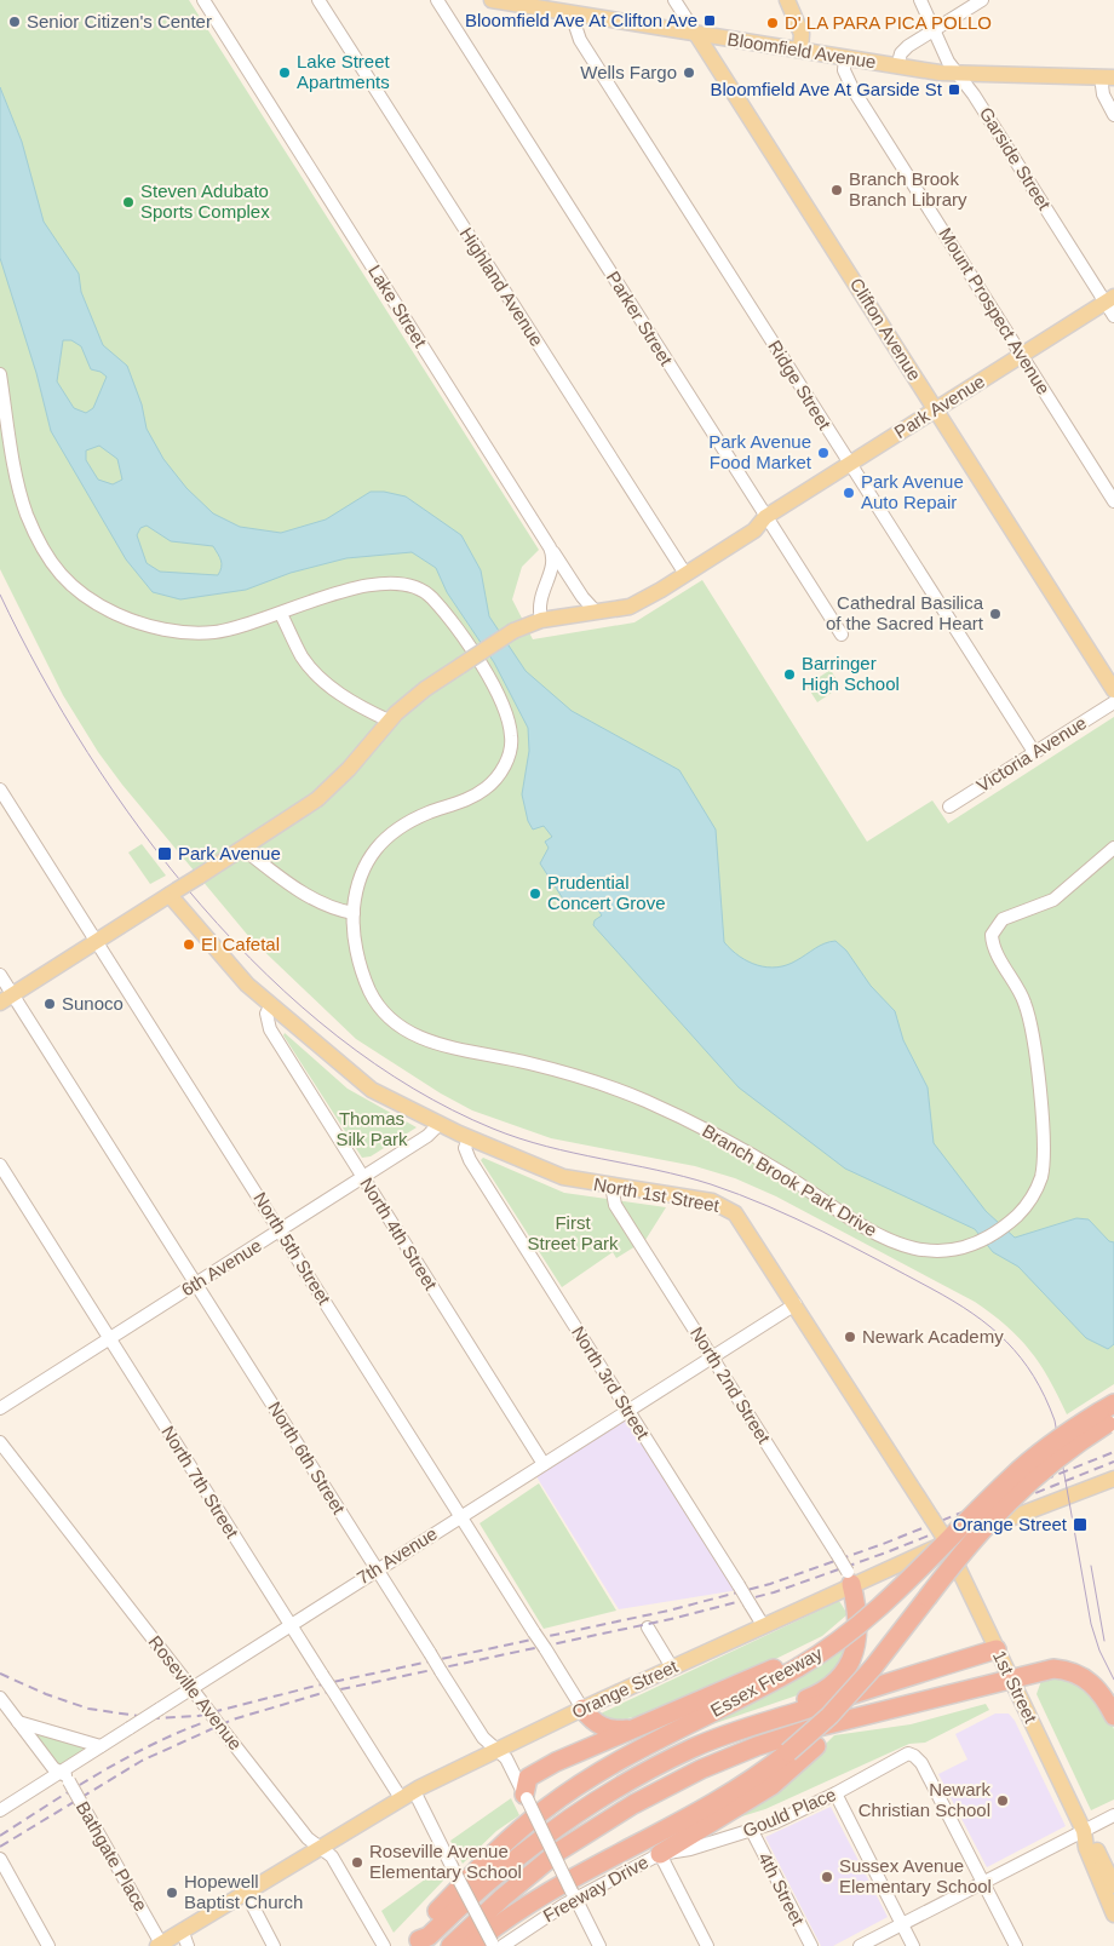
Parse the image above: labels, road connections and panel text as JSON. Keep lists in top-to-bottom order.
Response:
{
  "streets": {
    "highway": ["Essex Freeway"],
    "main road": [
      "Bloomfield Avenue",
      "Clifton Avenue",
      "Park Avenue",
      "North 1st Street",
      "1st Street",
      "Orange Street"
    ],
    "street": [
      "Garside Street",
      "Highland Avenue",
      "Lake Street",
      "Mount Prospect Avenue",
      "Parker Street",
      "Ridge Street",
      "Victoria Avenue",
      "Branch Brook Park Drive",
      "North 4th Street",
      "North 5th Street",
      "6th Avenue",
      "North 3rd Street",
      "North 2nd Street",
      "North 6th Street",
      "North 7th Street",
      "7th Avenue",
      "Roseville Avenue",
      "Gould Place",
      "Bathgate Place",
      "Freeway Drive",
      "4th Street"
    ]
  },
  "crossings": [
    ["Bloomfield Avenue", "Garside Street"],
    ["Bloomfield Avenue", "Mount Prospect Avenue"],
    ["Bloomfield Avenue", "Clifton Avenue"],
    ["Bloomfield Avenue", "Ridge Street"],
    ["Garside Street", "Park Avenue"],
    ["Highland Avenue", "Park Avenue"],
    ["Lake Street", "Park Avenue"],
    ["Mount Prospect Avenue", "Park Avenue"],
    ["Parker Street", "Park Avenue"],
    ["Clifton Avenue", "Park Avenue"],
    ["Ridge Street", "Park Avenue"],
    ["Ridge Street", "Victoria Avenue"],
    ["Park Avenue", "North 5th Street"],
    ["Park Avenue", "North 6th Street"],
    ["North 1st Street", "North 4th Street"],
    ["North 1st Street", "6th Avenue"],
    ["North 1st Street", "North 3rd Street"],
    ["North 1st Street", "North 2nd Street"],
    ["North 1st Street", "7th Avenue"],
    ["North 1st Street", "1st Street"],
    ["North 1st Street", "Orange Street"],
    ["North 4th Street", "6th Avenue"],
    ["North 4th Street", "7th Avenue"],
    ["North 5th Street", "6th Avenue"],
    ["North 5th Street", "7th Avenue"],
    ["North 5th Street", "Orange Street"],
    ["6th Avenue", "North 6th Street"],
    ["6th Avenue", "North 7th Street"],
    ["North 3rd Street", "7th Avenue"],
    ["North 3rd Street", "Orange Street"],
    ["North 2nd Street", "7th Avenue"],
    ["North 2nd Street", "Orange Street"],
    ["North 6th Street", "7th Avenue"],
    ["North 6th Street", "Orange Street"],
    ["North 6th Street", "Freeway Drive"],
    ["North 7th Street", "7th Avenue"],
    ["North 7th Street", "Orange Street"],
    ["North 7th Street", "Freeway Drive"],
    ["7th Avenue", "Roseville Avenue"],
    ["7th Avenue", "Bathgate Place"],
    ["1st Street", "Orange Street"],
    ["Orange Street", "Roseville Avenue"],
    ["Orange Street", "Bathgate Place"],
    ["Gould Place", "Freeway Drive"],
    ["Gould Place", "4th Street"]
  ],
  "parks": ["Thomas Silk Park", "First Street Park"],
  "places": {
    "transit": [
      "Bloomfield Ave At Clifton Ave",
      "Bloomfield Ave At Garside St",
      "Park Avenue",
      "Orange Street"
    ],
    "other": [
      "Senior Citizen's Center",
      "D' LA PARA PICA POLLO",
      "Lake Street Apartments",
      "Wells Fargo",
      "Branch Brook Branch Library",
      "Steven Adubato Sports Complex",
      "Park Avenue Food Market",
      "Park Avenue Auto Repair",
      "Cathedral Basilica of the Sacred Heart",
      "Barringer High School",
      "Prudential Concert Grove",
      "El Cafetal",
      "Sunoco",
      "Newark Academy",
      "Newark Christian School",
      "Roseville Avenue Elementary School",
      "Sussex Avenue Elementary School",
      "Hopewell Baptist Church"
    ]
  }
}
